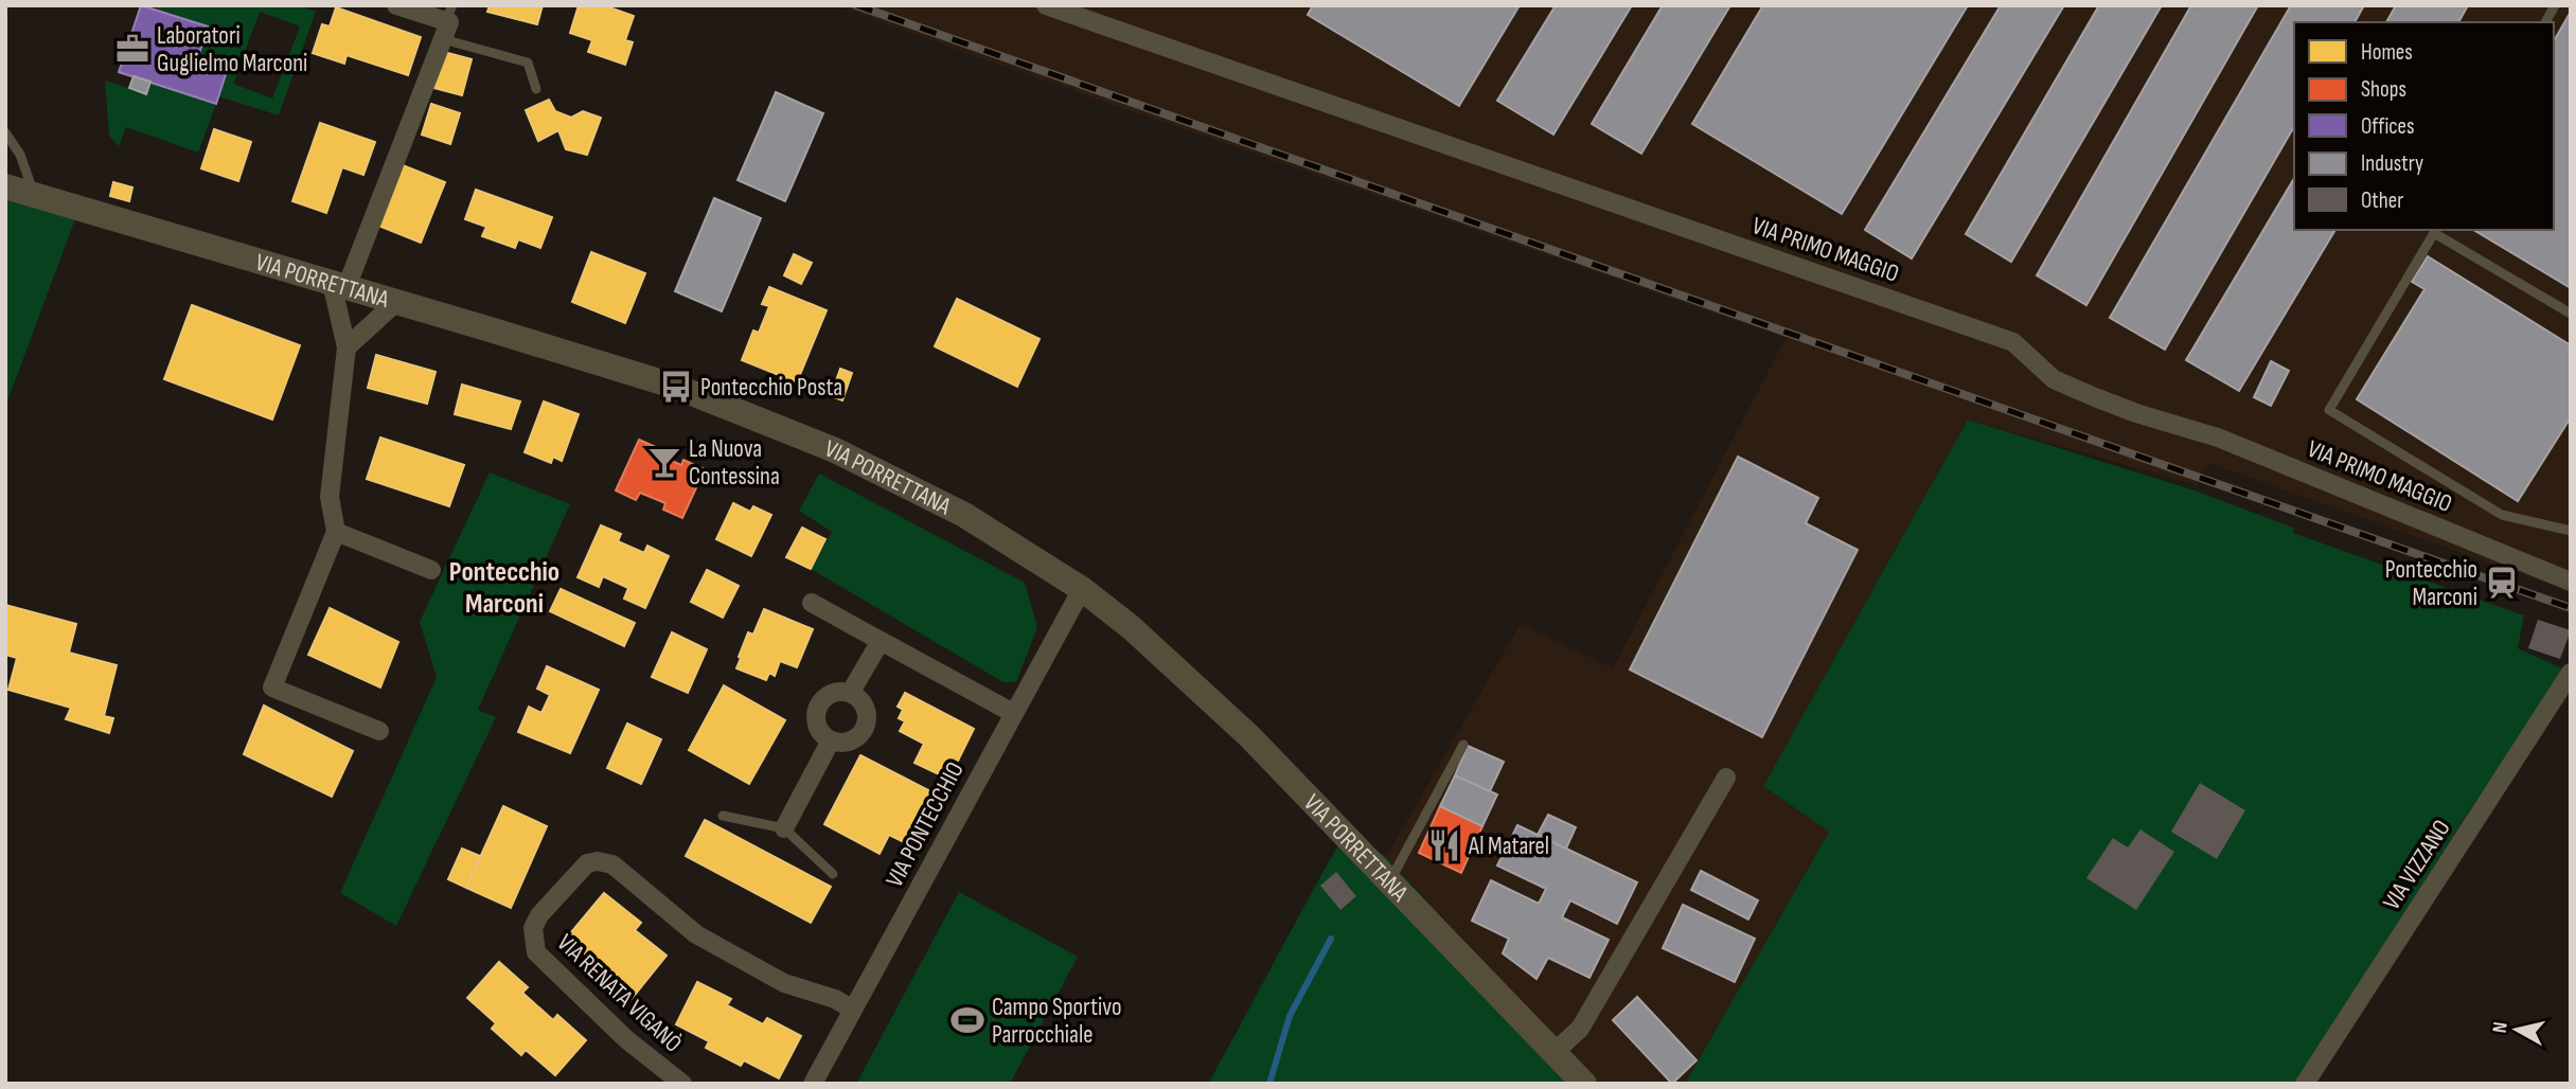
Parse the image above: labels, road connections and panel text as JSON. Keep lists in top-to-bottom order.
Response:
{
  "streets": {
    "main road": ["VIA PORRETTANA"],
    "street": [
      "VIA PRIMO MAGGIO",
      "VIA PONTECCHIO",
      "VIA VIZZANO",
      "VIA RENATA VIGANÒ"
    ]
  },
  "crossings": [
    ["VIA PORRETTANA", "VIA PONTECCHIO"],
    ["VIA PONTECCHIO", "VIA RENATA VIGANÒ"]
  ],
  "districts": ["Pontecchio Marconi"],
  "places": {
    "office": ["Laboratori Guglielmo Marconi"],
    "bus stop": ["Pontecchio Posta"],
    "bar": ["La Nuova Contessina"],
    "station": ["Pontecchio Marconi"],
    "restaurant": ["Al Matarel"],
    "sports": ["Campo Sportivo Parrocchiale"]
  },
  "legend": [
    "Homes",
    "Shops",
    "Offices",
    "Industry",
    "Other"
  ],
  "north": "left"
}
